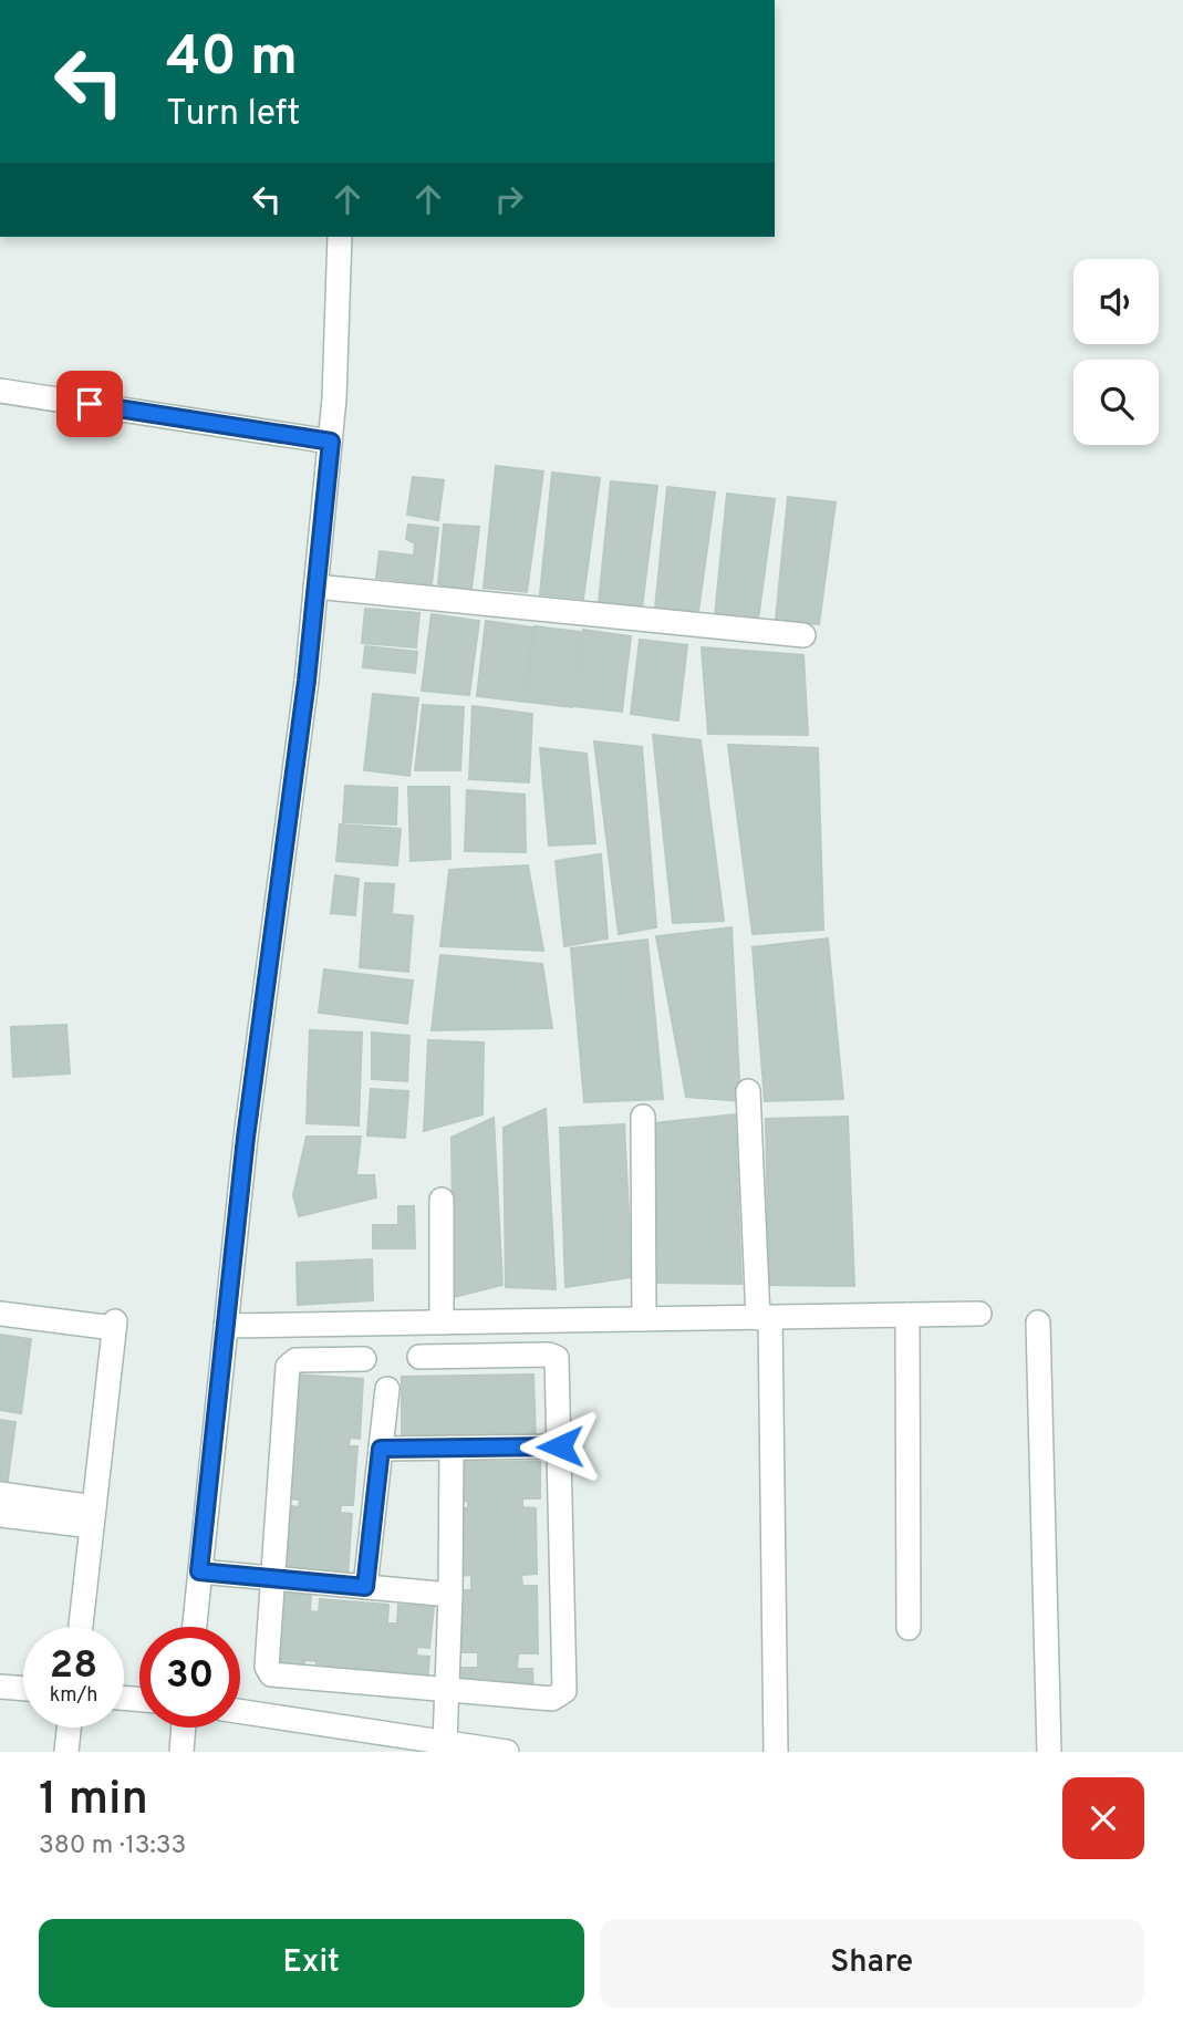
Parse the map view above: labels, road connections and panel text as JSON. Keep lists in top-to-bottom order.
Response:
{
  "page": {
    "turn": ["40 m", "Turn left"],
    "speed": "28 km/h",
    "limit": "30",
    "heading": ["1 min", "380 m · 13:33"],
    "buttons": ["Exit", "Share"]
  }
}
